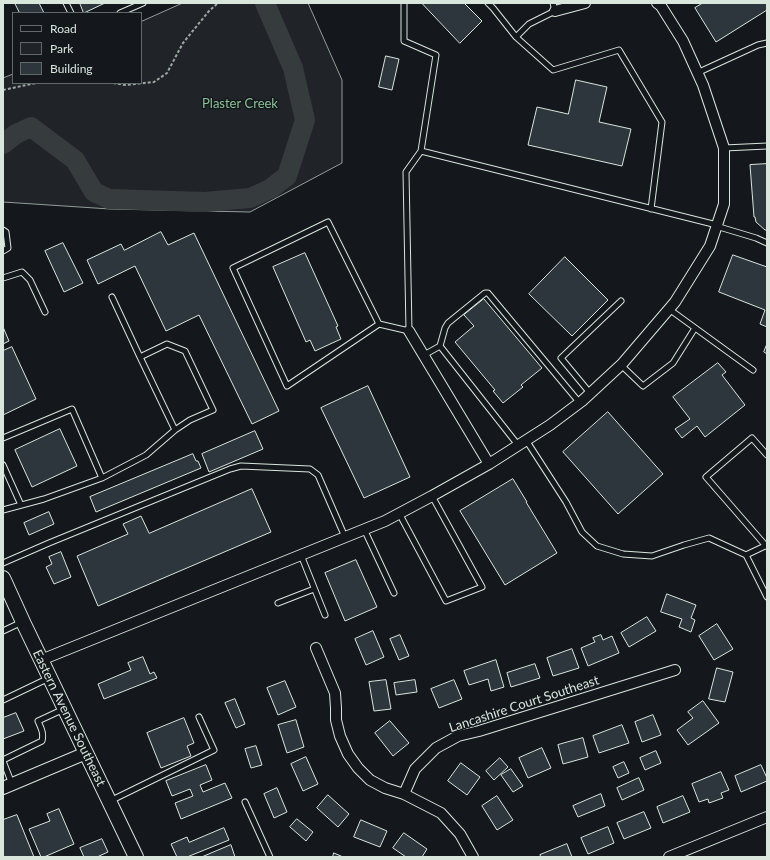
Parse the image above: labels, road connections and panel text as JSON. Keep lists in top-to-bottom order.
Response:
{
  "streets": {
    "main road": ["Eastern Avenue Southeast"],
    "street": ["Lancashire Court Southeast"]
  },
  "parks": ["Plaster Creek"],
  "legend": ["Road", "Park", "Building"]
}
